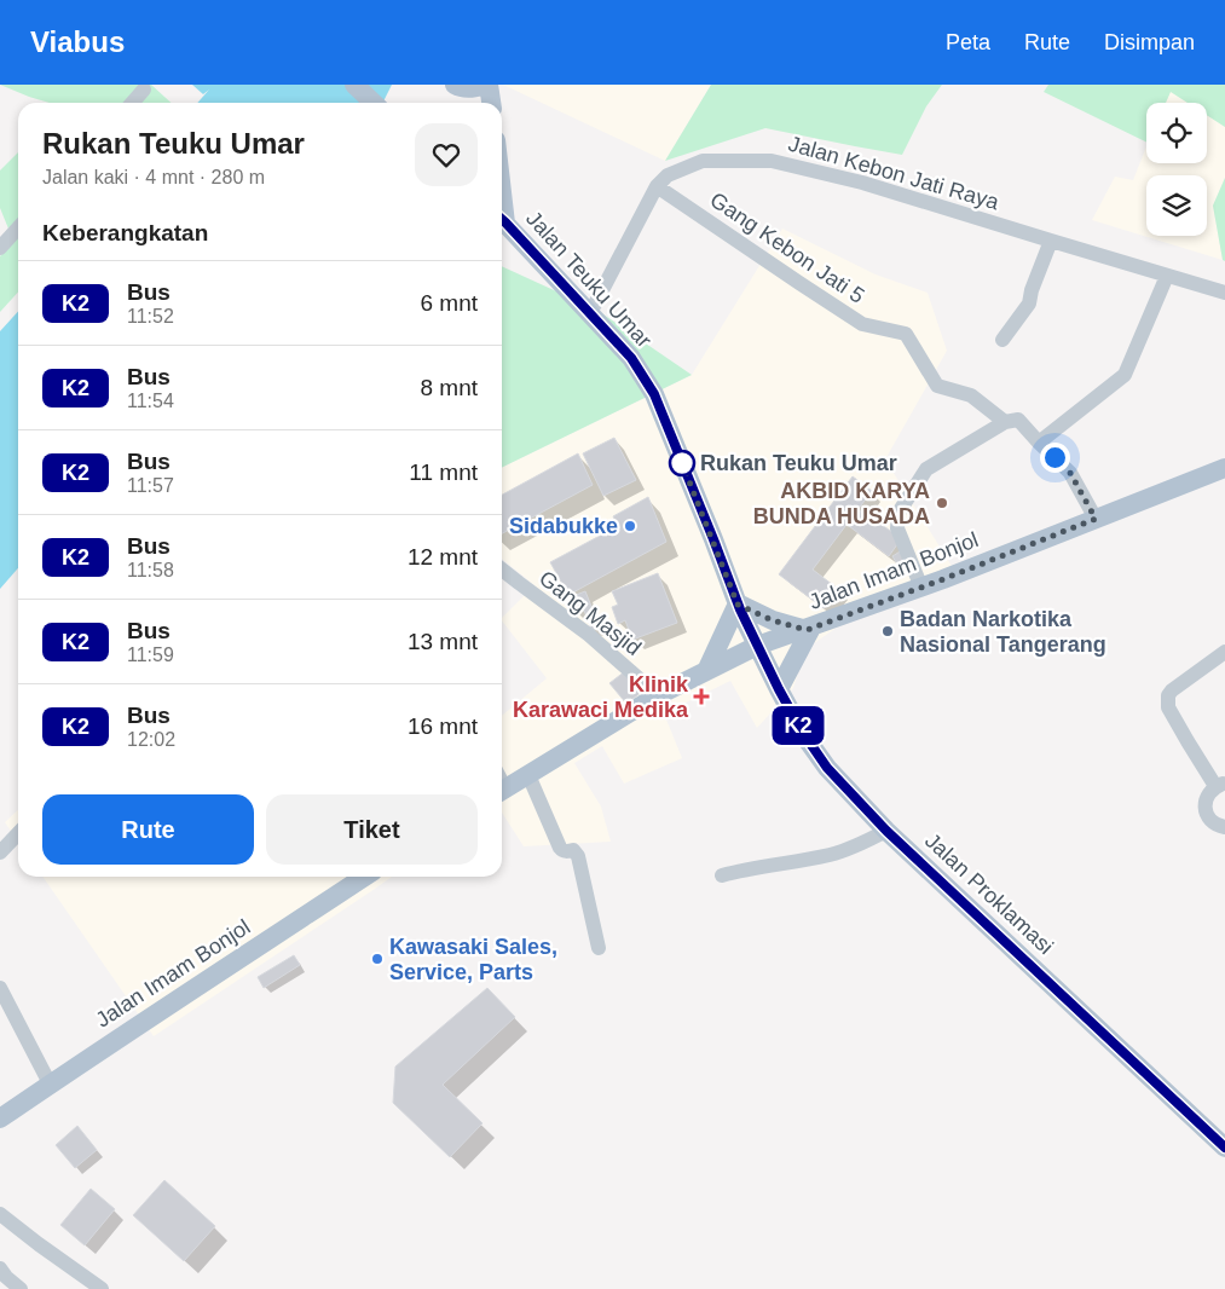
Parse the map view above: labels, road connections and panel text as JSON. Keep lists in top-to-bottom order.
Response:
{
  "streets": {
    "main road": ["Jalan Teuku Umar", "Jalan Imam Bonjol", "Jalan Proklamasi"],
    "street": ["Jalan Kebon Jati Raya", "Gang Kebon Jati 5", "Gang Masjid"]
  },
  "crossings": [
    ["Jalan Kebon Jati Raya", "Gang Kebon Jati 5"],
    ["Jalan Kebon Jati Raya", "Jalan Teuku Umar"],
    ["Jalan Teuku Umar", "Jalan Imam Bonjol"],
    ["Jalan Teuku Umar", "Jalan Proklamasi"],
    ["Jalan Imam Bonjol", "Gang Masjid"],
    ["Jalan Imam Bonjol", "Jalan Proklamasi"]
  ],
  "places": {
    "other": [
      "Rukan Teuku Umar",
      "AKBID KARYA BUNDA HUSADA",
      "Sidabukke",
      "Badan Narkotika Nasional Tangerang",
      "Kawasaki Sales, Service, Parts"
    ],
    "health": ["Klinik Karawaci Medika"]
  },
  "lines": ["bus line K2"],
  "page": {
    "header": "Viabus",
    "nav": ["Peta", "Rute", "Disimpan"],
    "on_map": "K2",
    "heading": [
      ["Rukan Teuku Umar", "Jalan kaki · 4 mnt · 280 m"],
      "Keberangkatan"
    ],
    "list": [
      {
        "mark": "K2",
        "name": "Bus",
        "note": "11:52",
        "value": "6 mnt"
      },
      {
        "mark": "K2",
        "name": "Bus",
        "note": "11:54",
        "value": "8 mnt"
      },
      {
        "mark": "K2",
        "name": "Bus",
        "note": "11:57",
        "value": "11 mnt"
      },
      {
        "mark": "K2",
        "name": "Bus",
        "note": "11:58",
        "value": "12 mnt"
      },
      {
        "mark": "K2",
        "name": "Bus",
        "note": "11:59",
        "value": "13 mnt"
      },
      {
        "mark": "K2",
        "name": "Bus",
        "note": "12:02",
        "value": "16 mnt"
      }
    ],
    "buttons": ["Rute", "Tiket"]
  }
}
